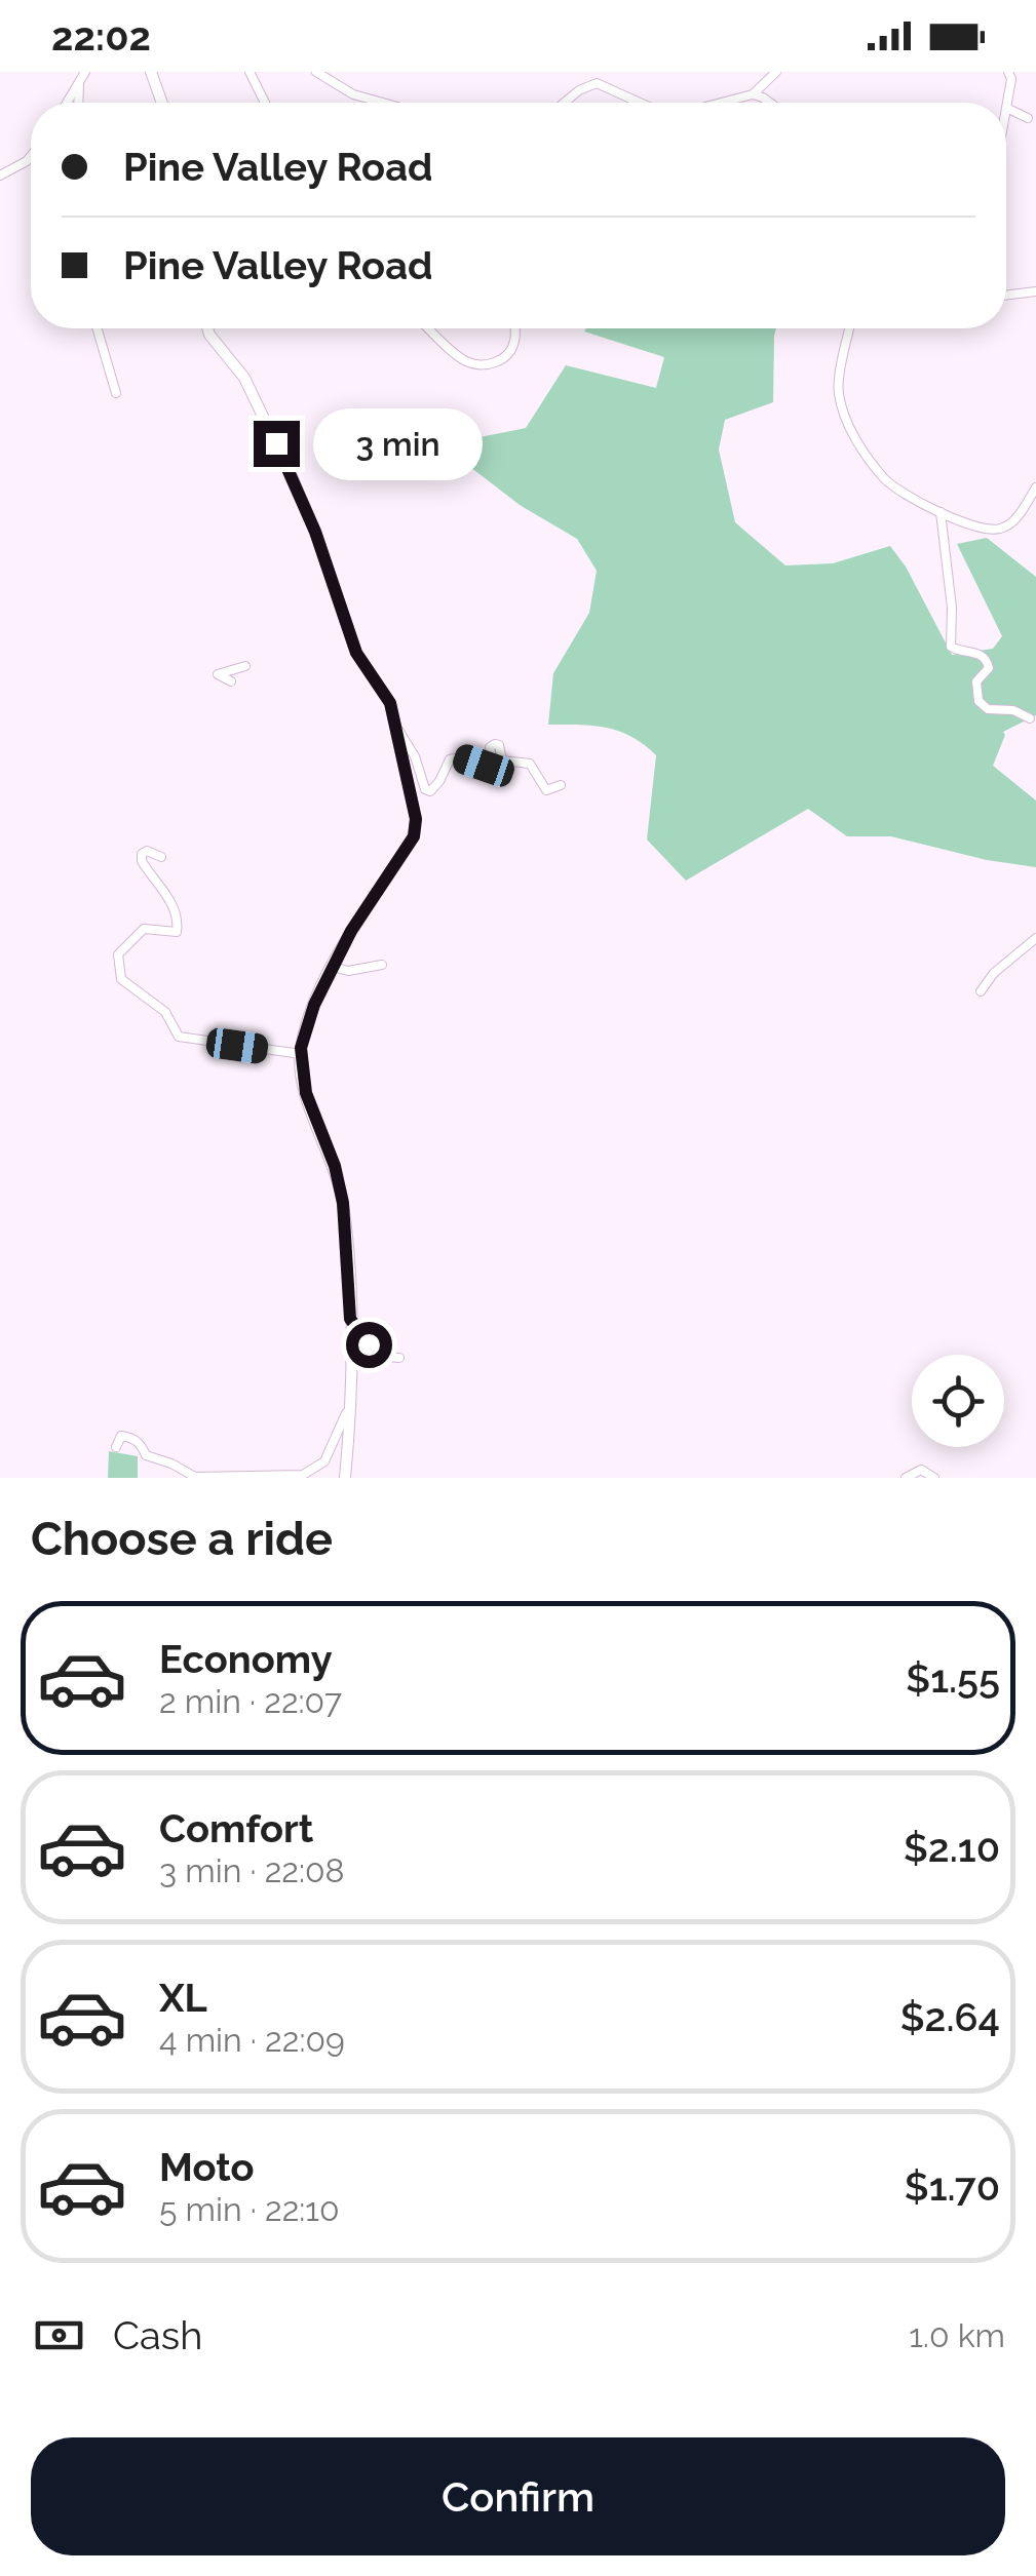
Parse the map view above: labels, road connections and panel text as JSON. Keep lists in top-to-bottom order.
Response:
{
  "page": {
    "status": "22:02",
    "banner": ["Pine Valley Road", "Pine Valley Road"],
    "bubble": "3 min",
    "heading": "Choose a ride",
    "list": [
      {
        "name": "Economy",
        "note": "2 min · 22:07",
        "value": "$1.55"
      },
      {
        "name": "Comfort",
        "note": "3 min · 22:08",
        "value": "$2.10"
      },
      {
        "name": "XL",
        "note": "4 min · 22:09",
        "value": "$2.64"
      },
      {
        "name": "Moto",
        "note": "5 min · 22:10",
        "value": "$1.70"
      }
    ],
    "pay": ["Cash", "1.0 km"],
    "buttons": "Confirm"
  }
}
